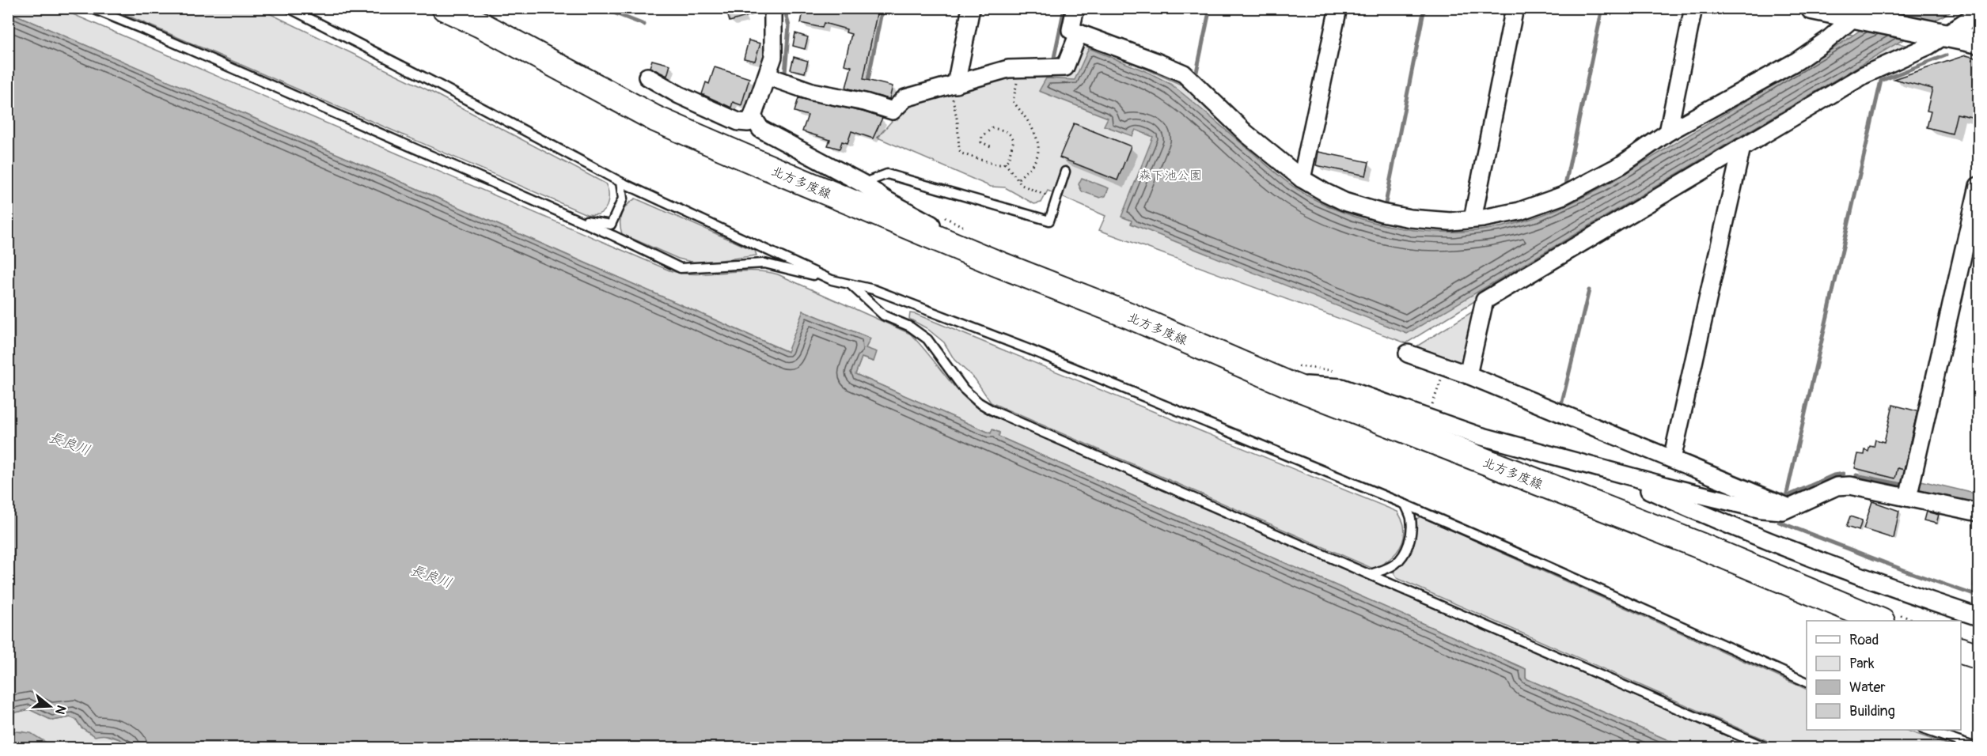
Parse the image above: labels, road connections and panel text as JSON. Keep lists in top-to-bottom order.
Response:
{
  "streets": {
    "main road": ["北方多度線"]
  },
  "water": ["長良川"],
  "parks": ["森下池公園"],
  "legend": [
    "Road",
    "Park",
    "Water",
    "Building"
  ],
  "north": "right"
}
